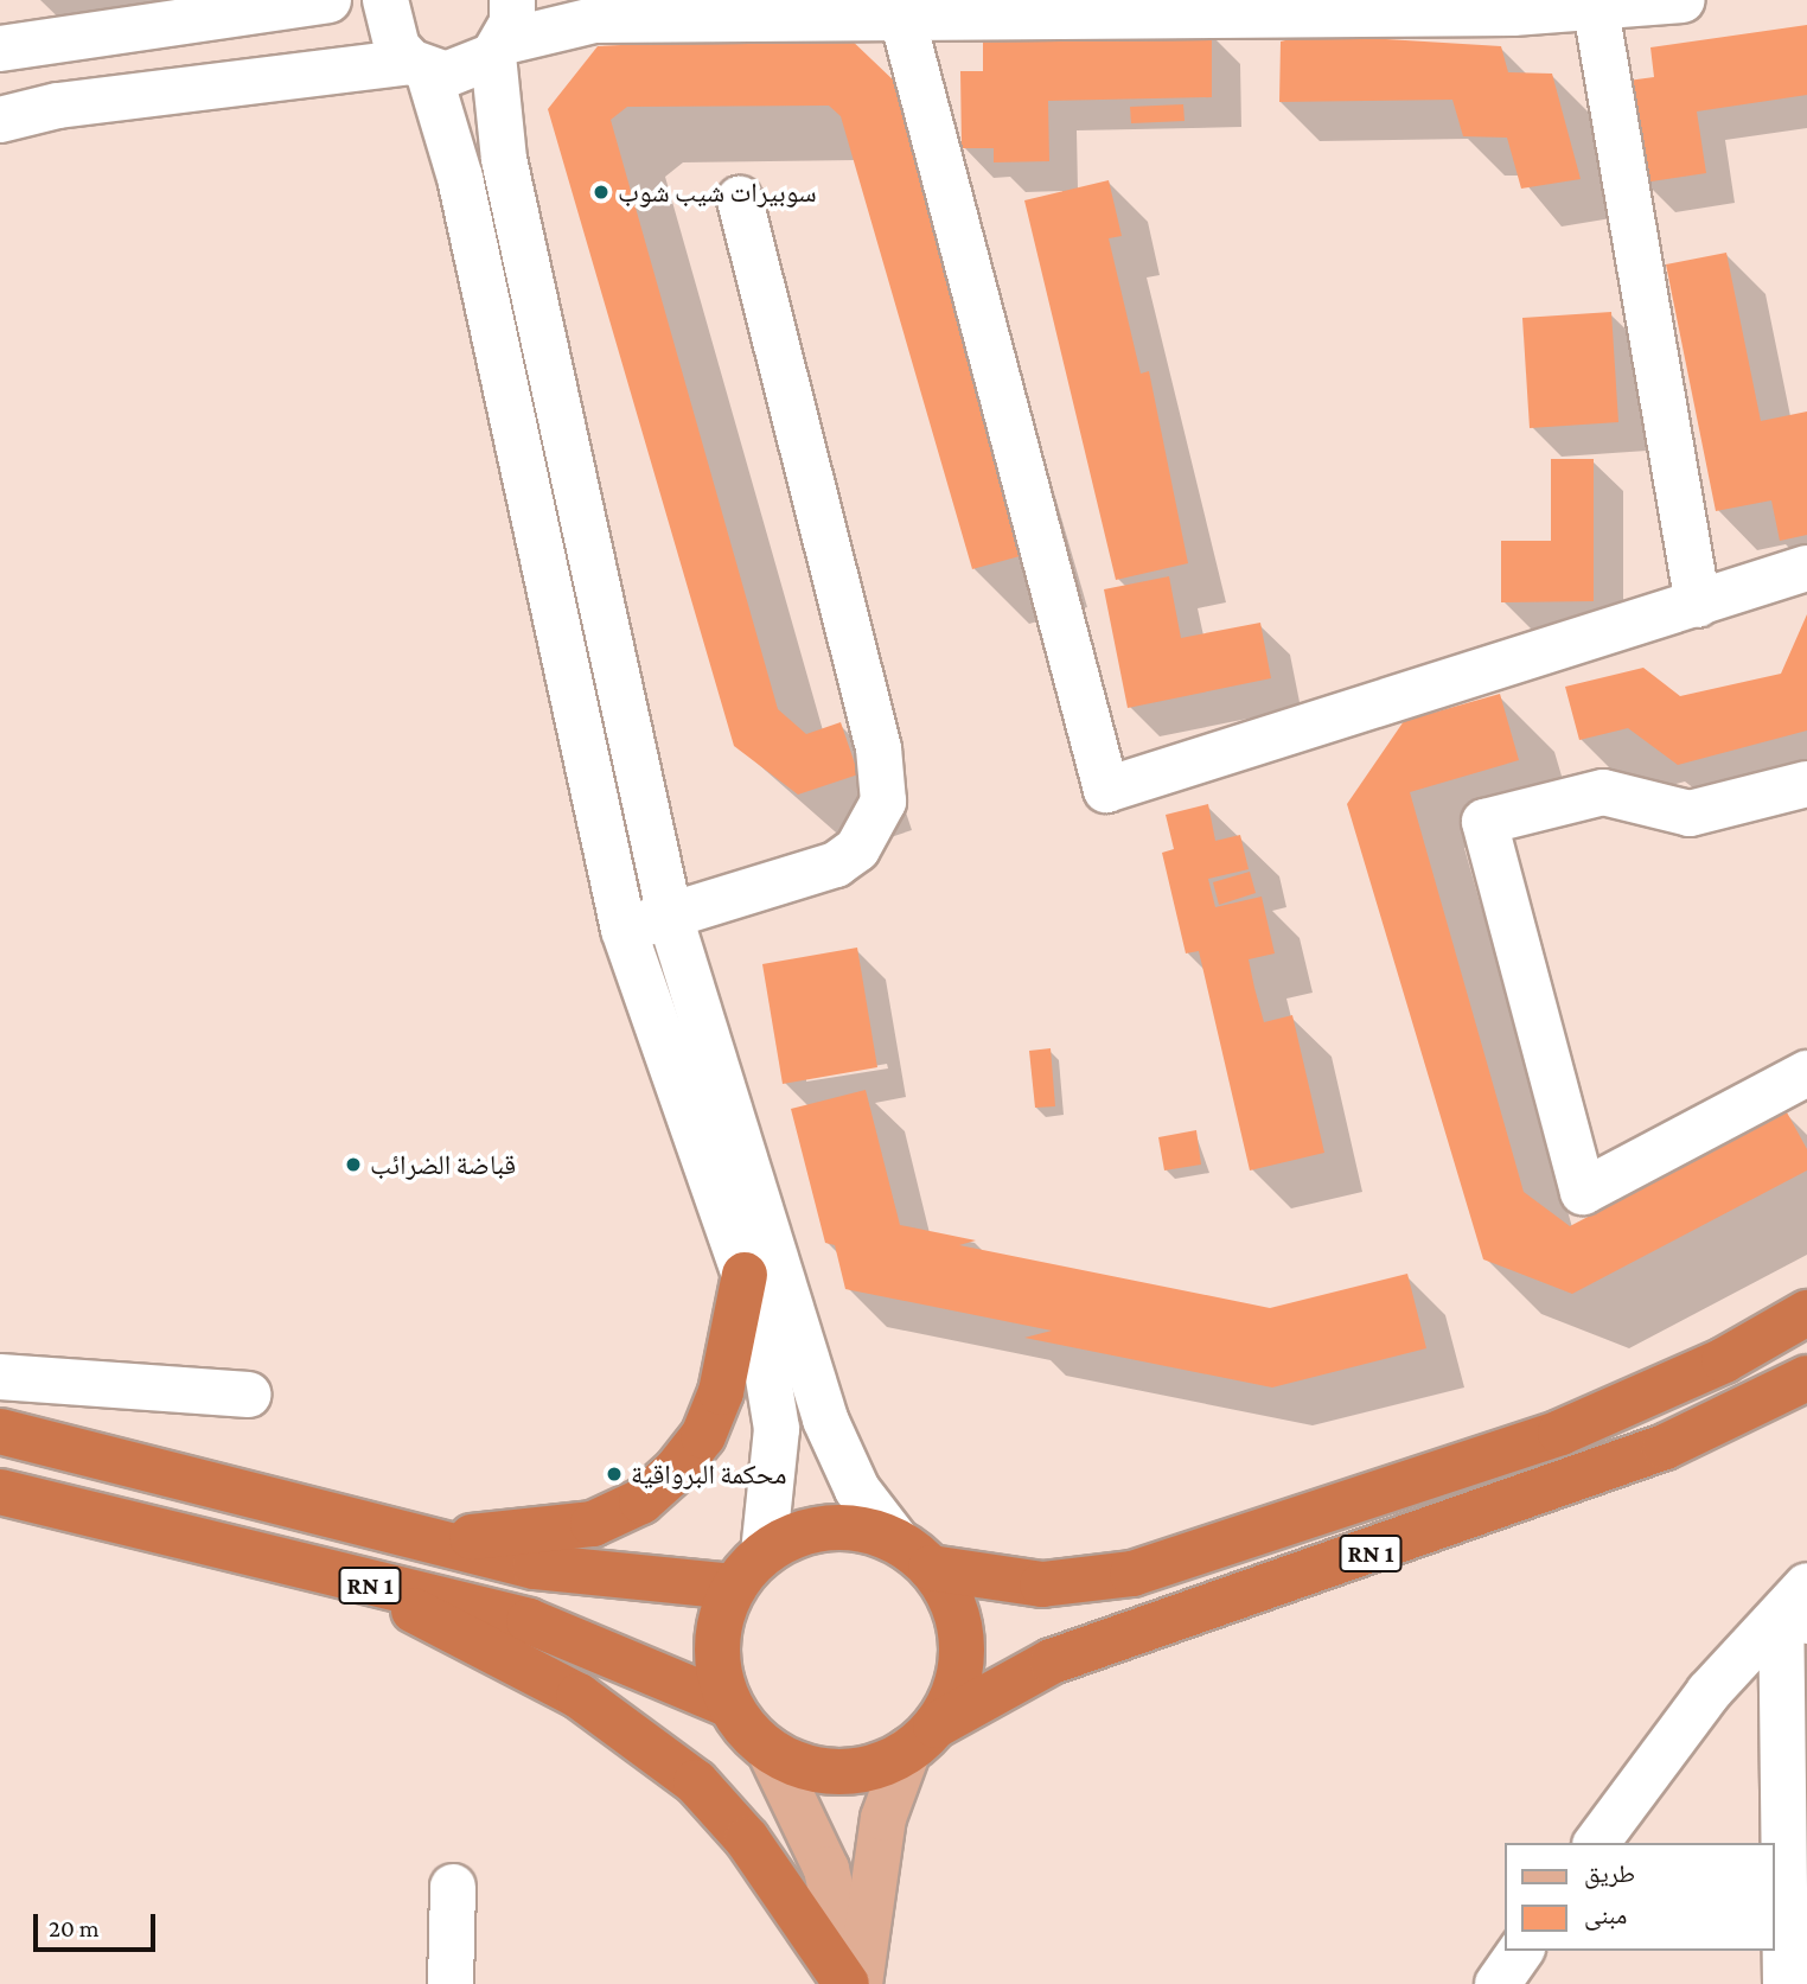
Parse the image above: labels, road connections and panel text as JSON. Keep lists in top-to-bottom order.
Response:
{
  "streets": {
    "highway": ["RN 1"]
  },
  "places": ["سوبيرات شيب شوب", "قباضة الضرائب", "محكمة البرواقية"],
  "legend": ["طريق", "مبنى"],
  "scale_bar": "20 m"
}
